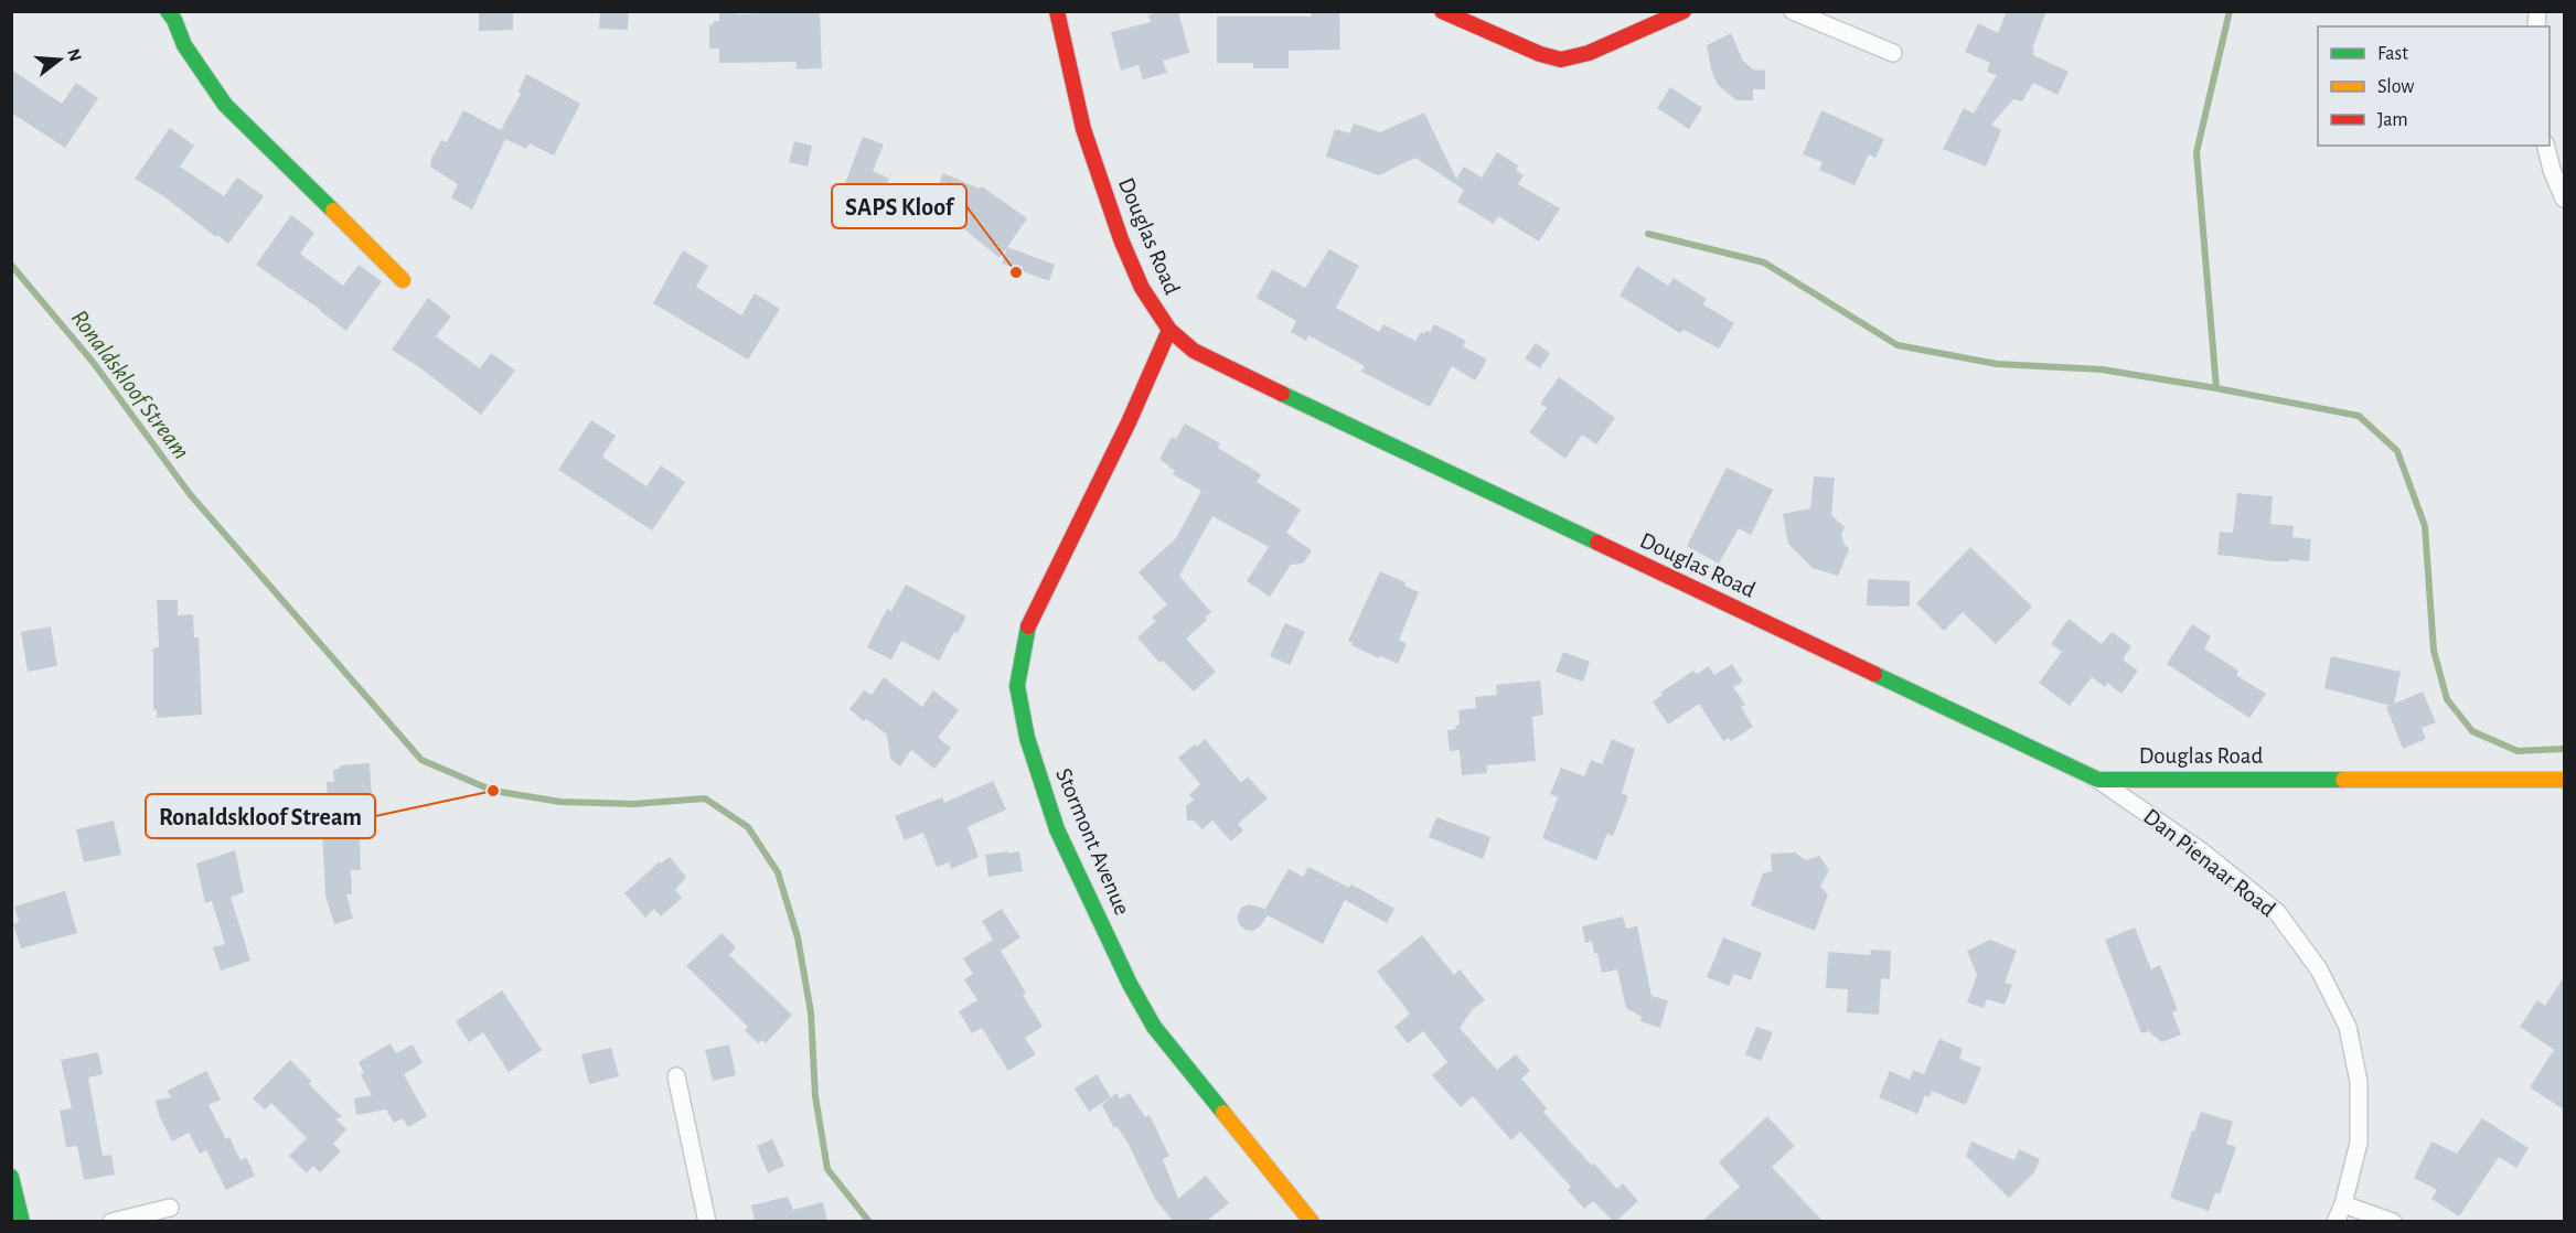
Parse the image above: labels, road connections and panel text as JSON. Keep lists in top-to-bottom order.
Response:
{
  "streets": {
    "street": ["Douglas Road", "Stormont Avenue", "Dan Pienaar Road"]
  },
  "crossings": [
    ["Douglas Road", "Stormont Avenue"],
    ["Douglas Road", "Dan Pienaar Road"]
  ],
  "water": ["Ronaldskloof Stream"],
  "places": ["SAPS Kloof", "Ronaldskloof Stream"],
  "legend": ["Fast", "Slow", "Jam"],
  "north": "right"
}
